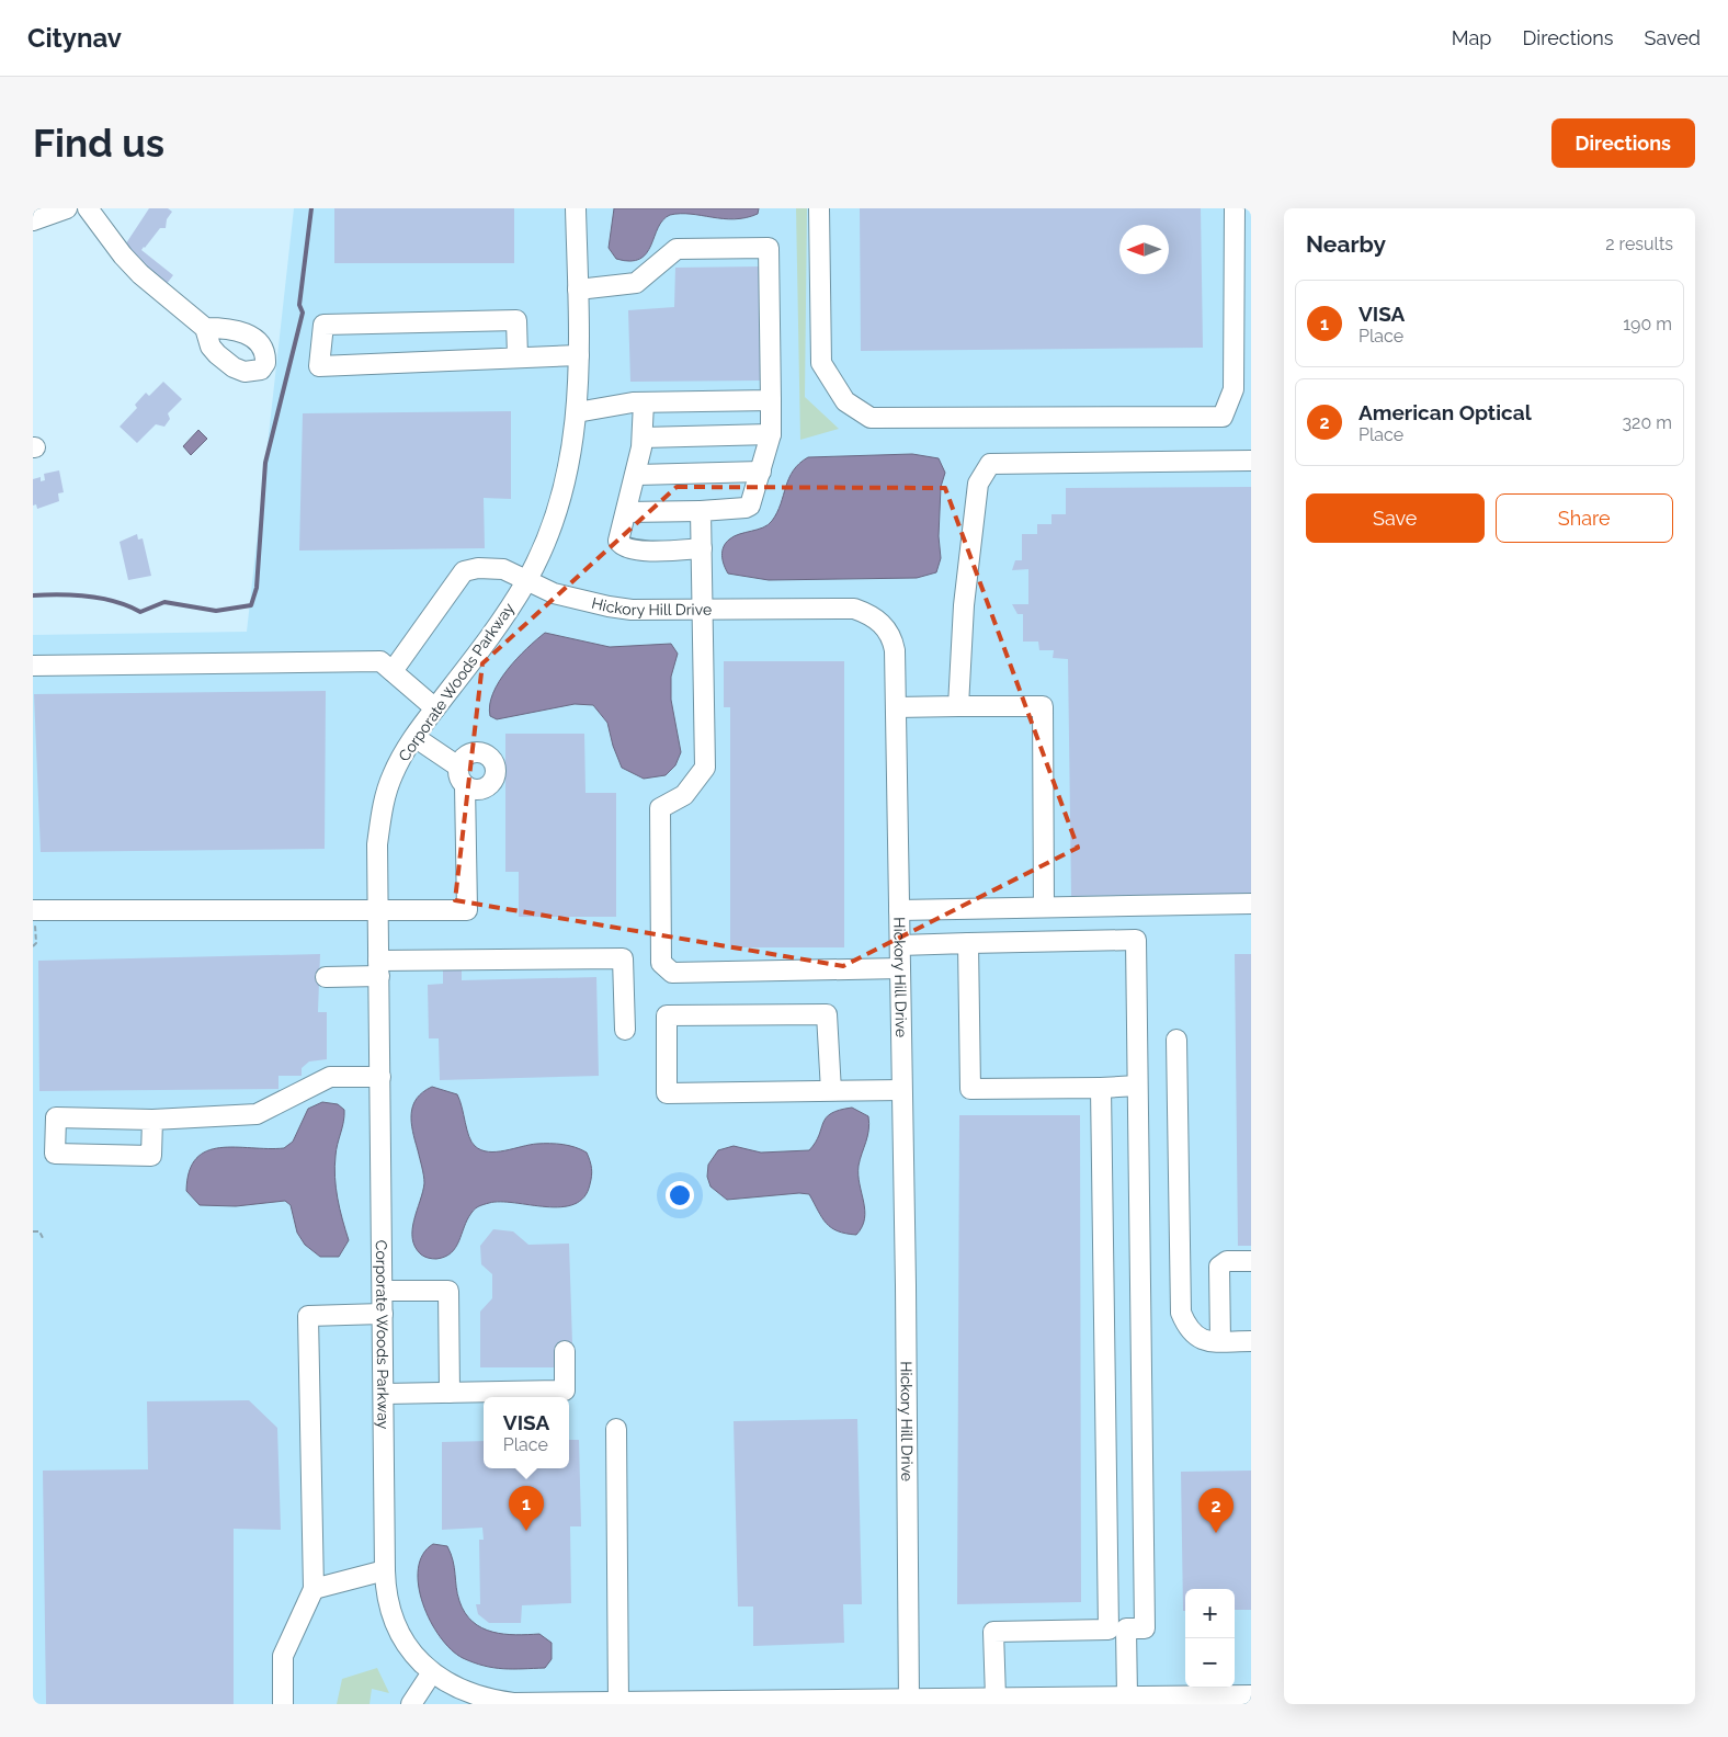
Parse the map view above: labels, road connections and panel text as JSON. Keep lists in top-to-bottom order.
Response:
{
  "streets": {
    "street": ["Hickory Hill Drive", "Corporate Woods Parkway"]
  },
  "crossings": [
    ["Hickory Hill Drive", "Corporate Woods Parkway"]
  ],
  "north": "left",
  "page": {
    "header": "Citynav",
    "nav": ["Map", "Directions", "Saved"],
    "buttons": [
      "Directions",
      ["Save", "Share"]
    ],
    "title": "Find us",
    "heading": ["Nearby", "2 results"],
    "list": [
      {
        "mark": "1",
        "name": "VISA",
        "note": "Place",
        "value": "190 m"
      },
      {
        "mark": "2",
        "name": "American Optical",
        "note": "Place",
        "value": "320 m"
      }
    ],
    "popup": ["VISA", "Place"],
    "pins": ["1", "2"],
    "map_buttons": ["+", "−"]
  }
}
